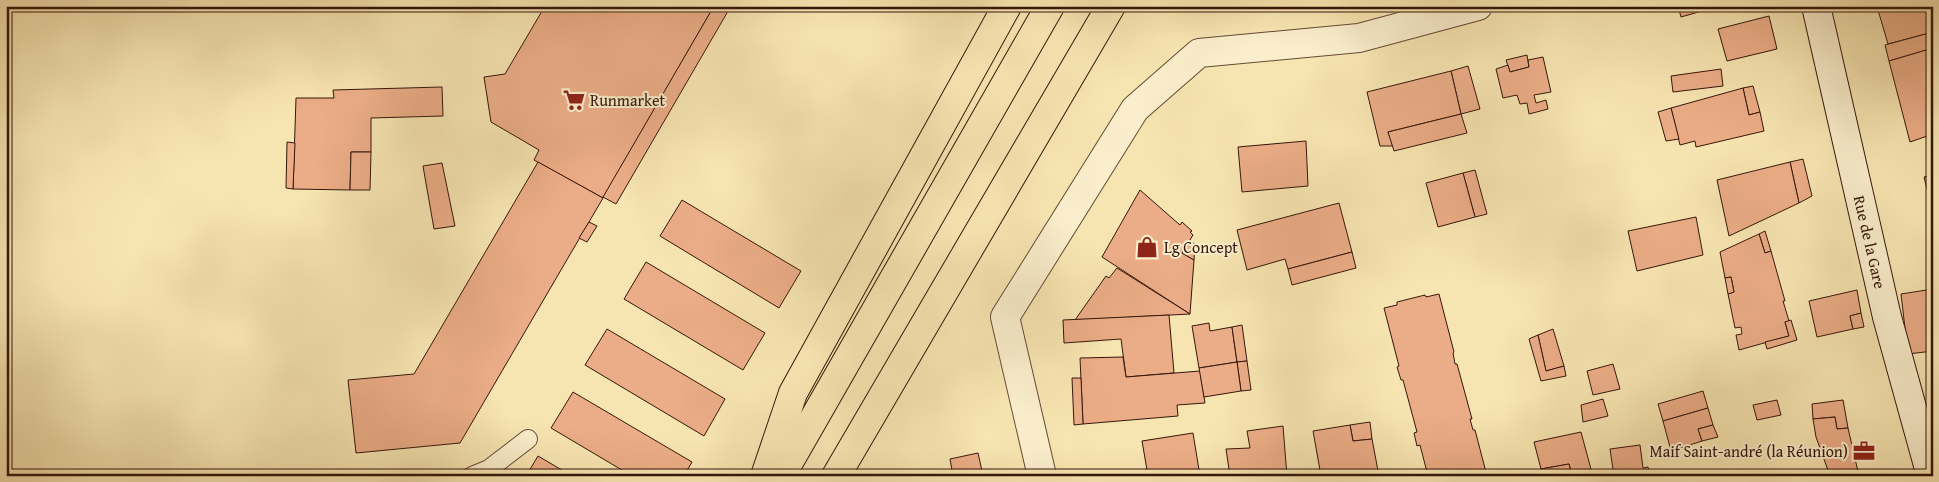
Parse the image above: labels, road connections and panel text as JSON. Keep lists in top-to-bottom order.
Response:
{
  "streets": {
    "street": ["Rue de la Gare"]
  },
  "places": {
    "supermarket": ["Runmarket"],
    "shop": ["Lg Concept"],
    "office": ["Maif Saint-andré (la Réunion)"]
  }
}
